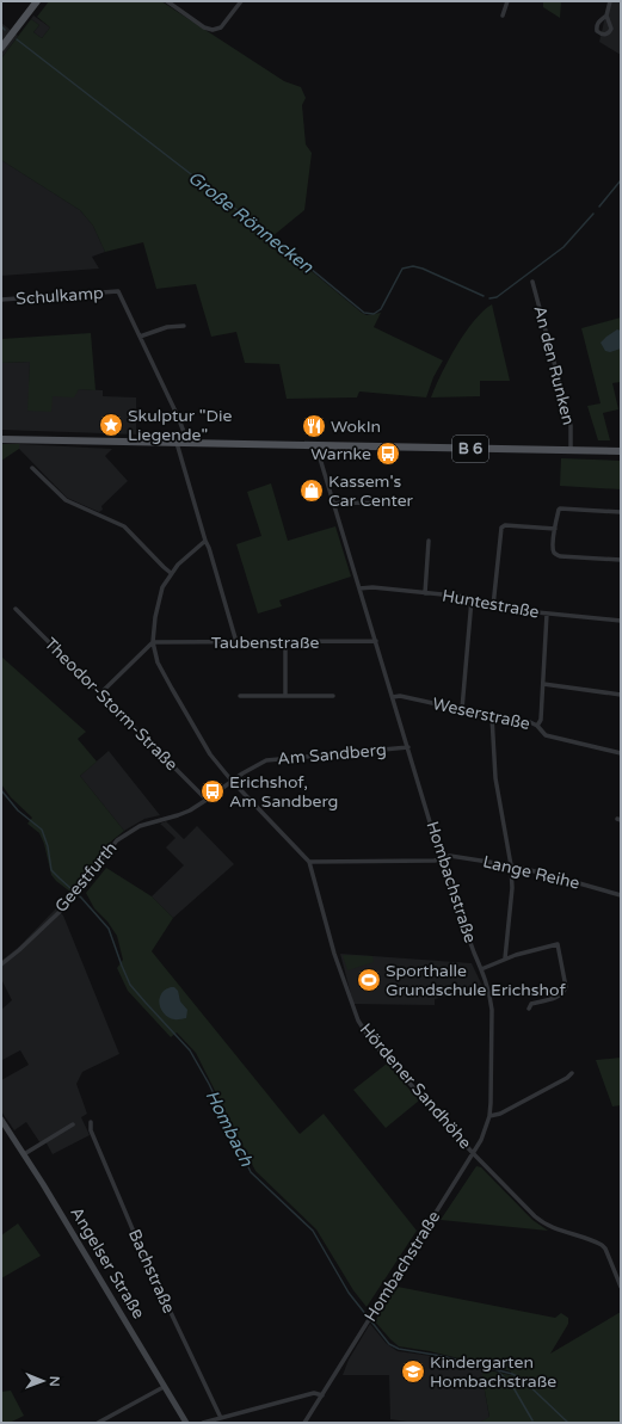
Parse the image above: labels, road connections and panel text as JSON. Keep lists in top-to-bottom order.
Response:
{
  "streets": {
    "main road": ["B 6", "Angelser Straße"],
    "street": [
      "Schulkamp",
      "An den Runken",
      "Huntestraße",
      "Taubenstraße",
      "Theodor-Storm-Straße",
      "Weserstraße",
      "Am Sandberg",
      "Lange Reihe",
      "Geestfurth",
      "Hombachstraße",
      "Hördener Sandhöhe",
      "Bachstraße"
    ]
  },
  "crossings": [
    ["An den Runken", "B 6"],
    ["B 6", "Hombachstraße"],
    ["Huntestraße", "Hombachstraße"],
    ["Taubenstraße", "Hombachstraße"],
    ["Taubenstraße", "Hördener Sandhöhe"],
    ["Theodor-Storm-Straße", "Geestfurth"],
    ["Weserstraße", "Hombachstraße"],
    ["Am Sandberg", "Geestfurth"],
    ["Am Sandberg", "Hombachstraße"],
    ["Am Sandberg", "Hördener Sandhöhe"],
    ["Lange Reihe", "Hombachstraße"],
    ["Lange Reihe", "Hördener Sandhöhe"],
    ["Geestfurth", "Hördener Sandhöhe"],
    ["Hombachstraße", "Hördener Sandhöhe"]
  ],
  "water": ["Große Rönnecken", "Hombach"],
  "places": {
    "place": ["Skulptur \"Die Liegende\""],
    "restaurant": ["WokIn"],
    "bus stop": ["Warnke", "Erichshof, Am Sandberg"],
    "shop": ["Kassem's Car Center"],
    "sports": ["Sporthalle Grundschule Erichshof"],
    "school or university": ["Kindergarten Hombachstraße"]
  },
  "north": "right"
}
